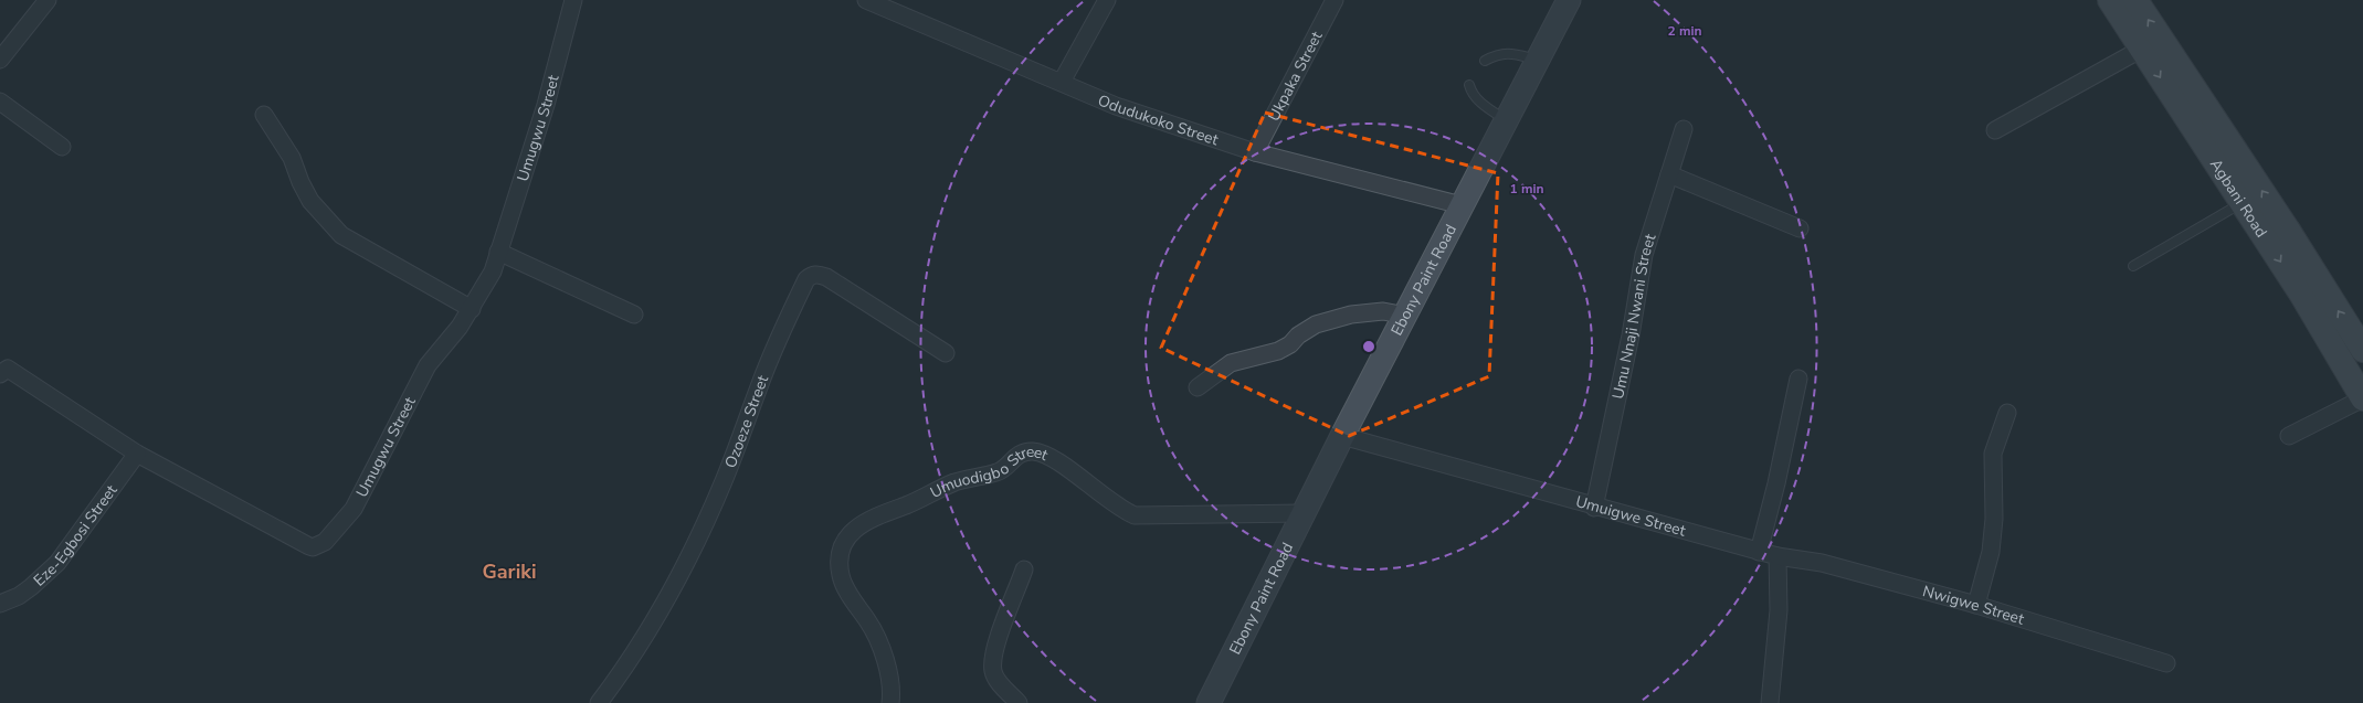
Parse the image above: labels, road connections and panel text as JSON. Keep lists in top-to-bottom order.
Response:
{
  "streets": {
    "main road": ["Agbani Road"],
    "street": [
      "Ukpaka Street",
      "Odudukoko Street",
      "Umugwu Street",
      "Ebony Paint Road",
      "Umu Nnaji Nwani Street",
      "Ozoeze Street",
      "Umuodigbo Street",
      "Umuigwe Street",
      "Eze-Egbosi Street",
      "Nwigwe Street"
    ]
  },
  "crossings": [
    ["Ukpaka Street", "Odudukoko Street"],
    ["Odudukoko Street", "Ebony Paint Road"],
    ["Umugwu Street", "Eze-Egbosi Street"],
    ["Ebony Paint Road", "Umuodigbo Street"],
    ["Ebony Paint Road", "Umuigwe Street"],
    ["Umu Nnaji Nwani Street", "Umuigwe Street"],
    ["Umuigwe Street", "Nwigwe Street"]
  ],
  "districts": ["Gariki"],
  "rings": ["2 min", "1 min"]
}
